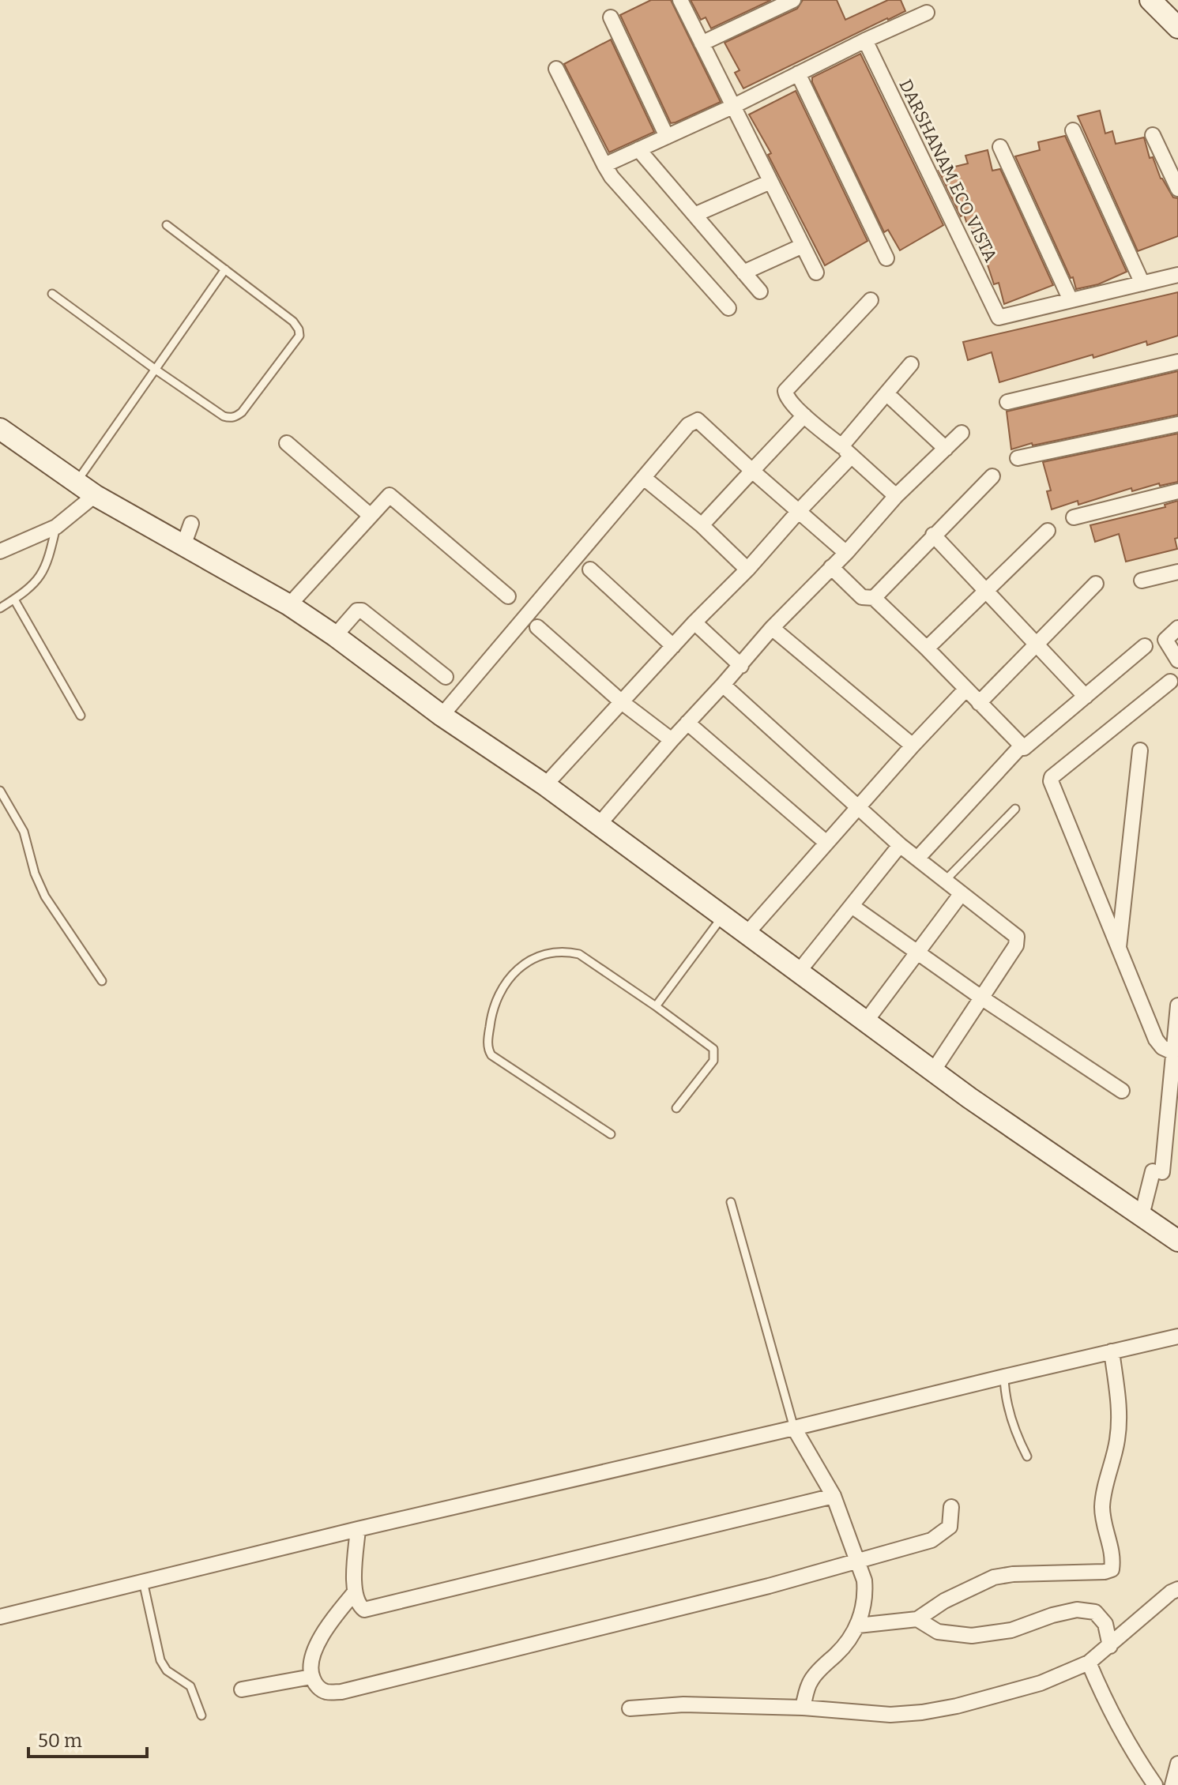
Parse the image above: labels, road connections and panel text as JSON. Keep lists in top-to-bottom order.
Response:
{
  "streets": {
    "street": ["DARSHANAM ECO VISTA"]
  },
  "scale_bar": "50 m"
}
